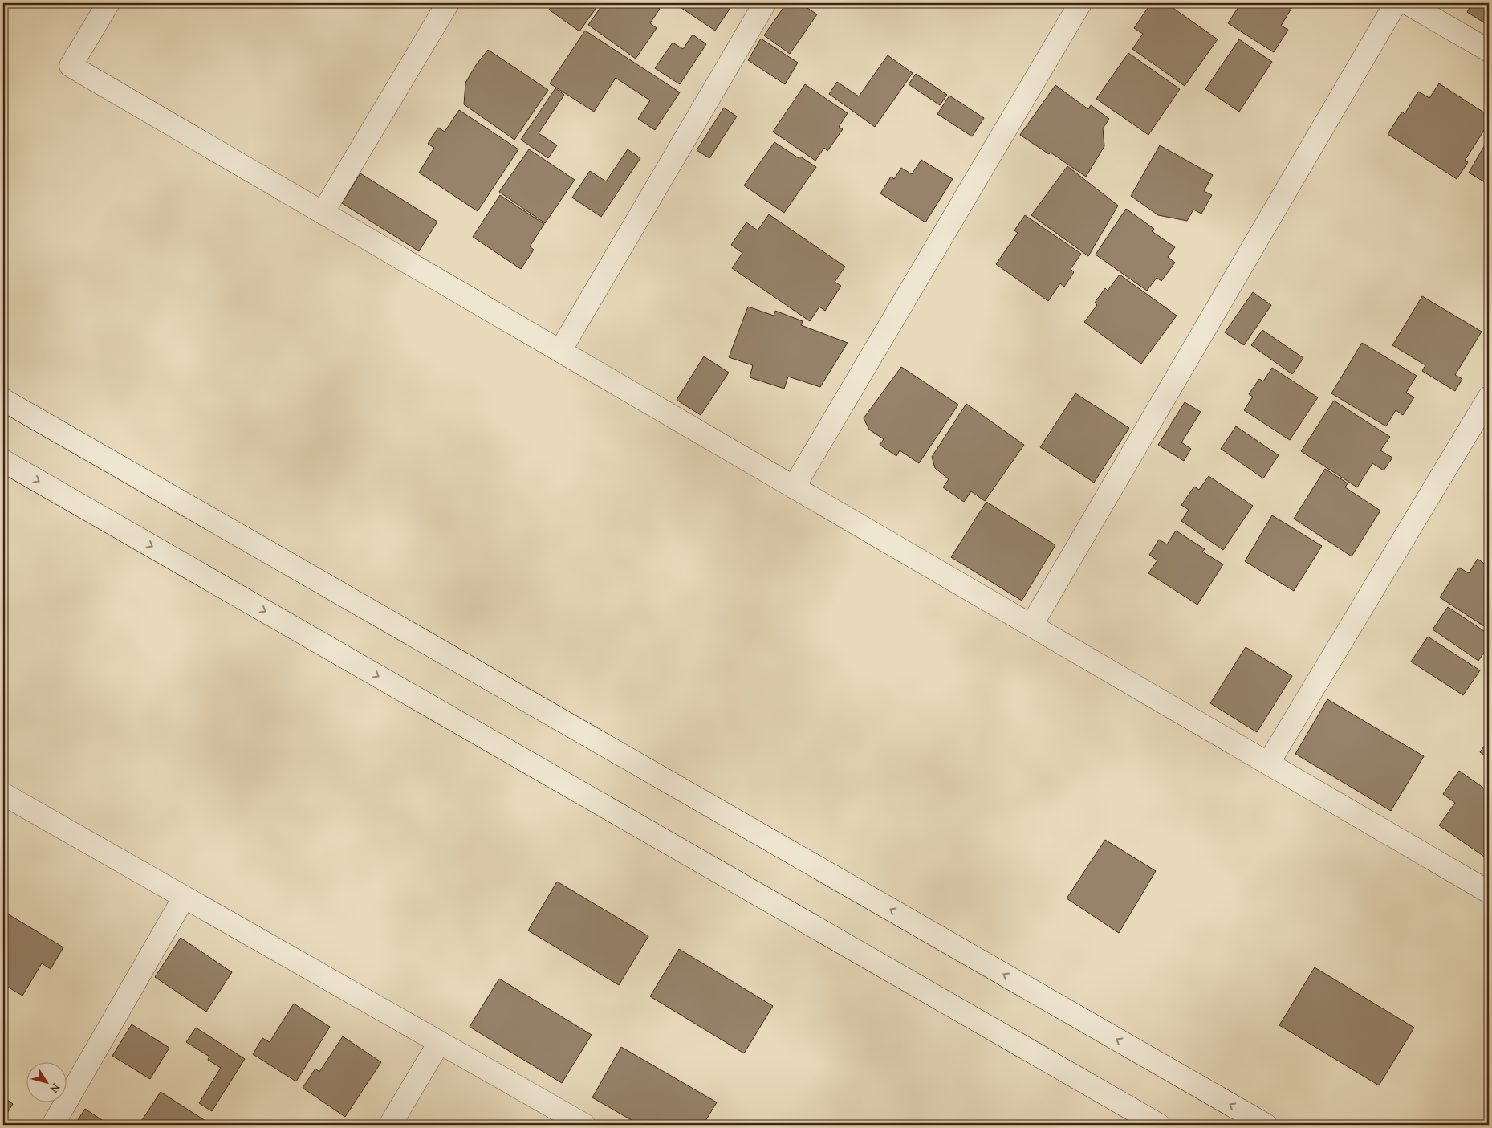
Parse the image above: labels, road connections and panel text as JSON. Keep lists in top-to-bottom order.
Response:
{
  "north": "bottom right"
}
